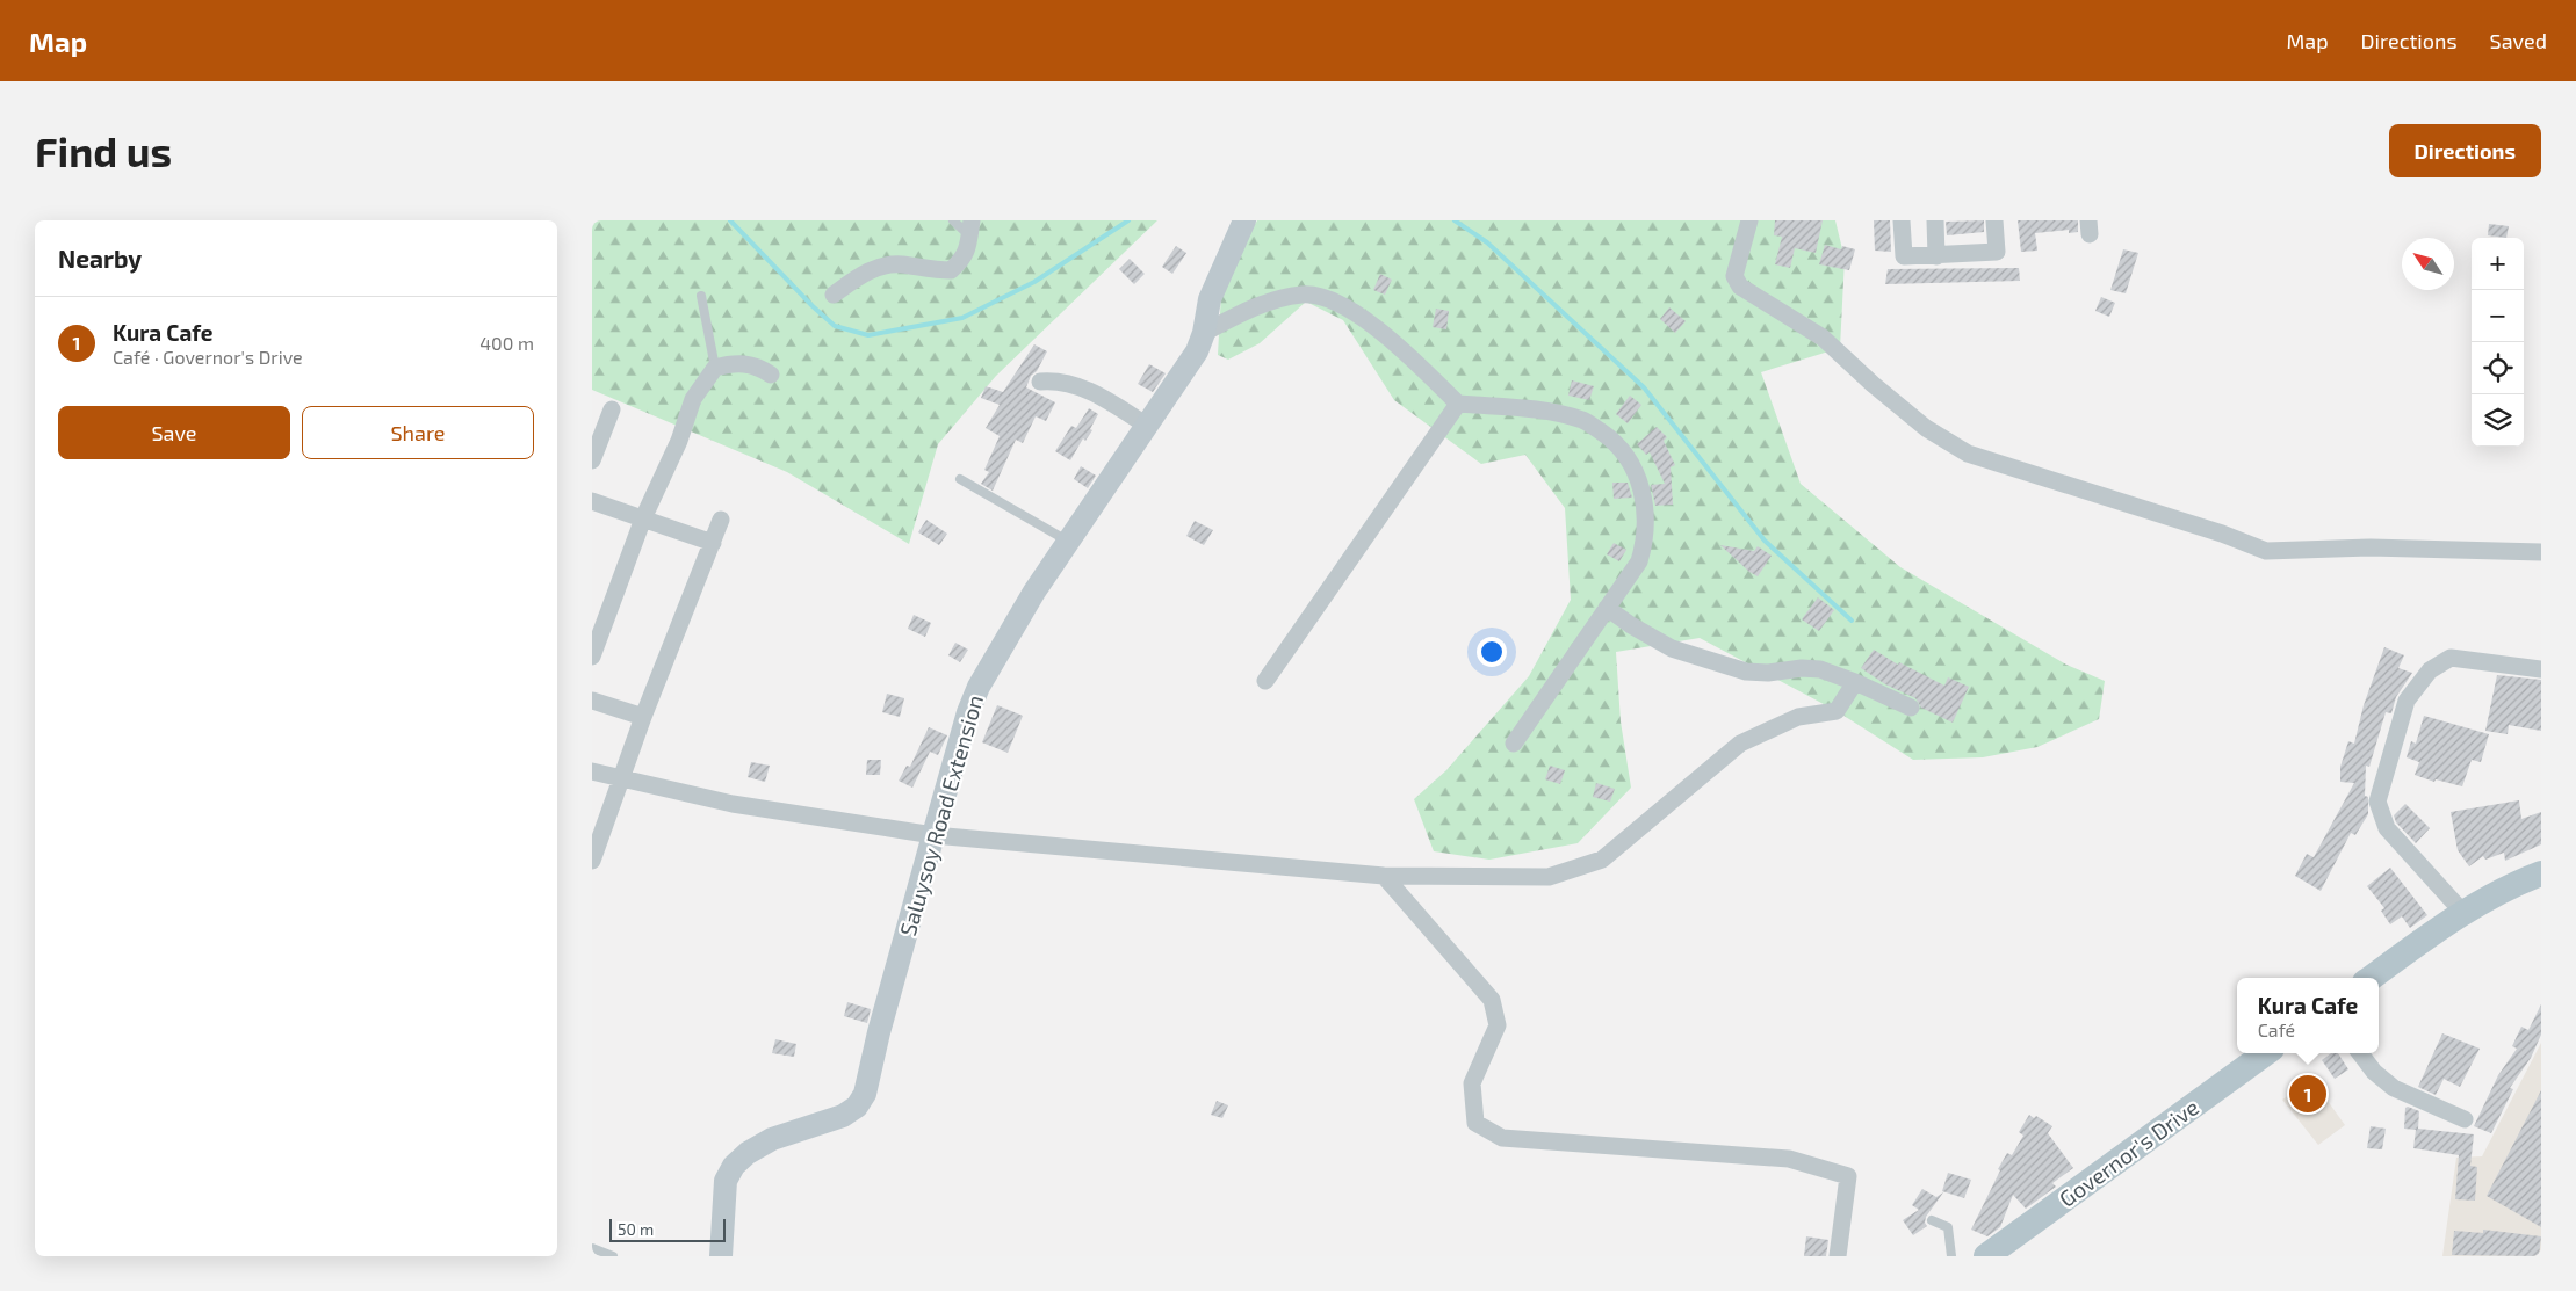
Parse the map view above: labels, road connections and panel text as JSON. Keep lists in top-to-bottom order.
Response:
{
  "streets": {
    "main road": ["Saluysoy Road Extension", "Governor's Drive"]
  },
  "scale_bar": "50 m",
  "north": "top left",
  "page": {
    "header": "Map",
    "nav": ["Map", "Directions", "Saved"],
    "buttons": [
      "Directions",
      ["Save", "Share"]
    ],
    "title": "Find us",
    "heading": "Nearby",
    "map_buttons": ["+", "−"],
    "list": [
      {
        "mark": "1",
        "name": "Kura Cafe",
        "note": "Café · Governor's Drive",
        "value": "400 m"
      }
    ],
    "popup": ["Kura Cafe", "Café"],
    "pins": "1",
    "scale": "50 m"
  }
}
